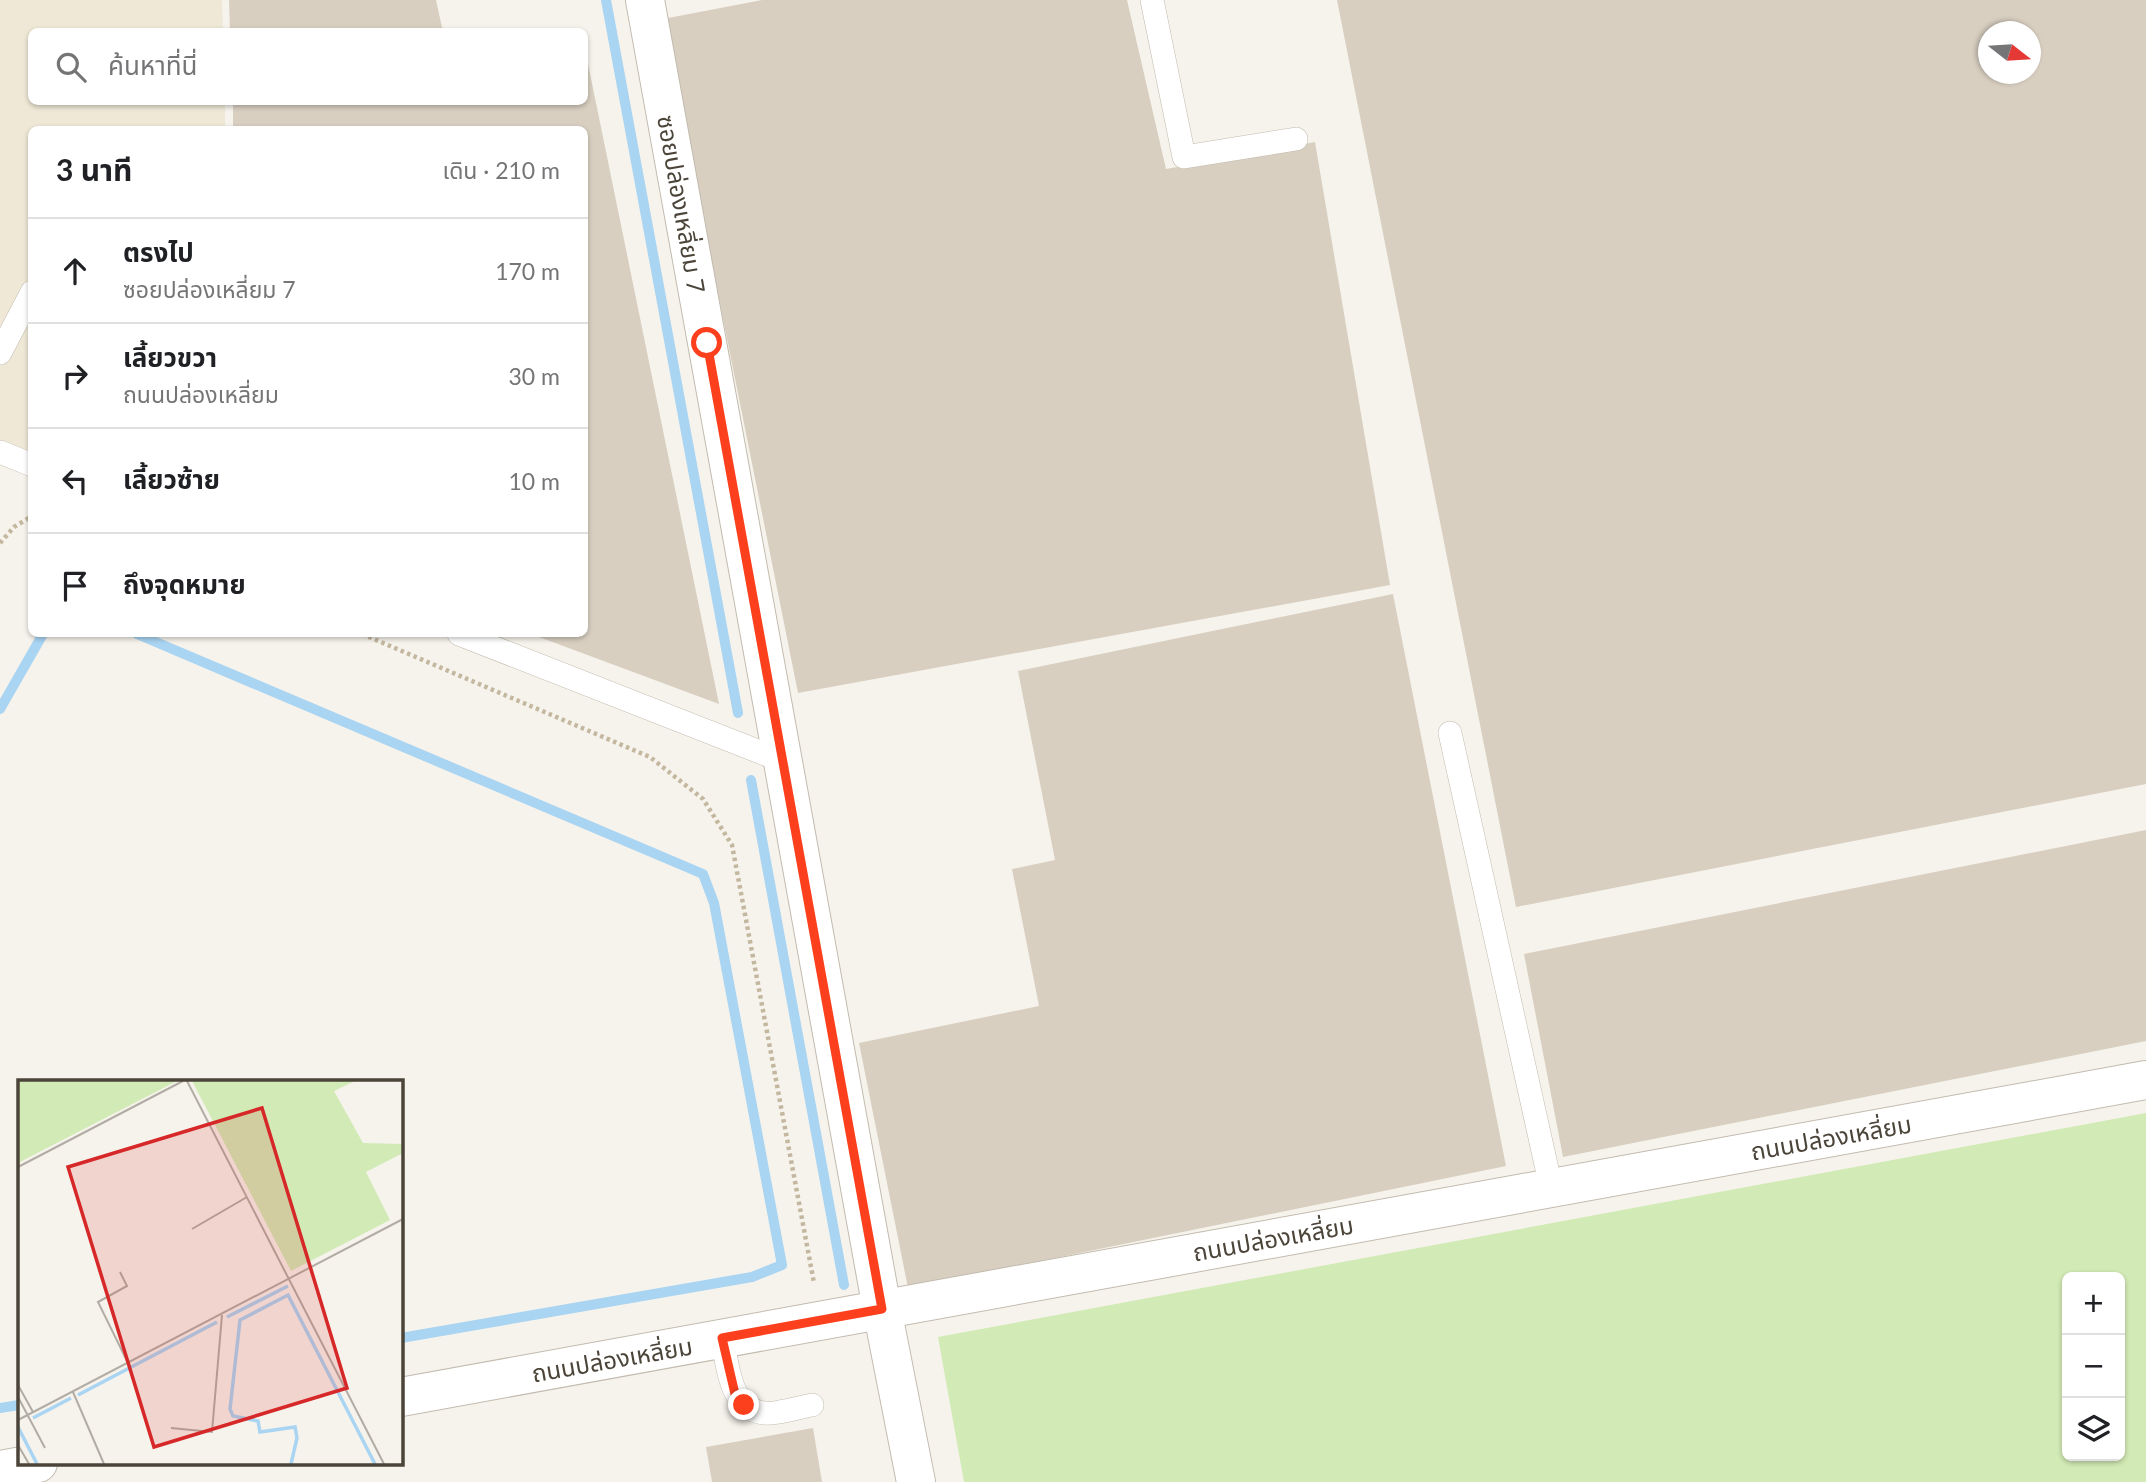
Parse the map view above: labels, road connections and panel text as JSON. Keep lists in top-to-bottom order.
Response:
{
  "streets": {
    "street": ["ซอยปล่องเหลี่ยม 7", "ถนนปล่องเหลี่ยม"]
  },
  "crossings": [
    ["ซอยปล่องเหลี่ยม 7", "ถนนปล่องเหลี่ยม"]
  ],
  "north": "right",
  "page": {
    "search": "ค้นหาที่นี่",
    "heading": ["3 นาที", "เดิน · 210 m"],
    "list": [
      ["ตรงไป", "ซอยปล่องเหลี่ยม 7", "170 m"],
      ["เลี้ยวขวา", "ถนนปล่องเหลี่ยม", "30 m"],
      ["เลี้ยวซ้าย", "10 m"],
      "ถึงจุดหมาย"
    ],
    "map_buttons": ["+", "−"]
  }
}
